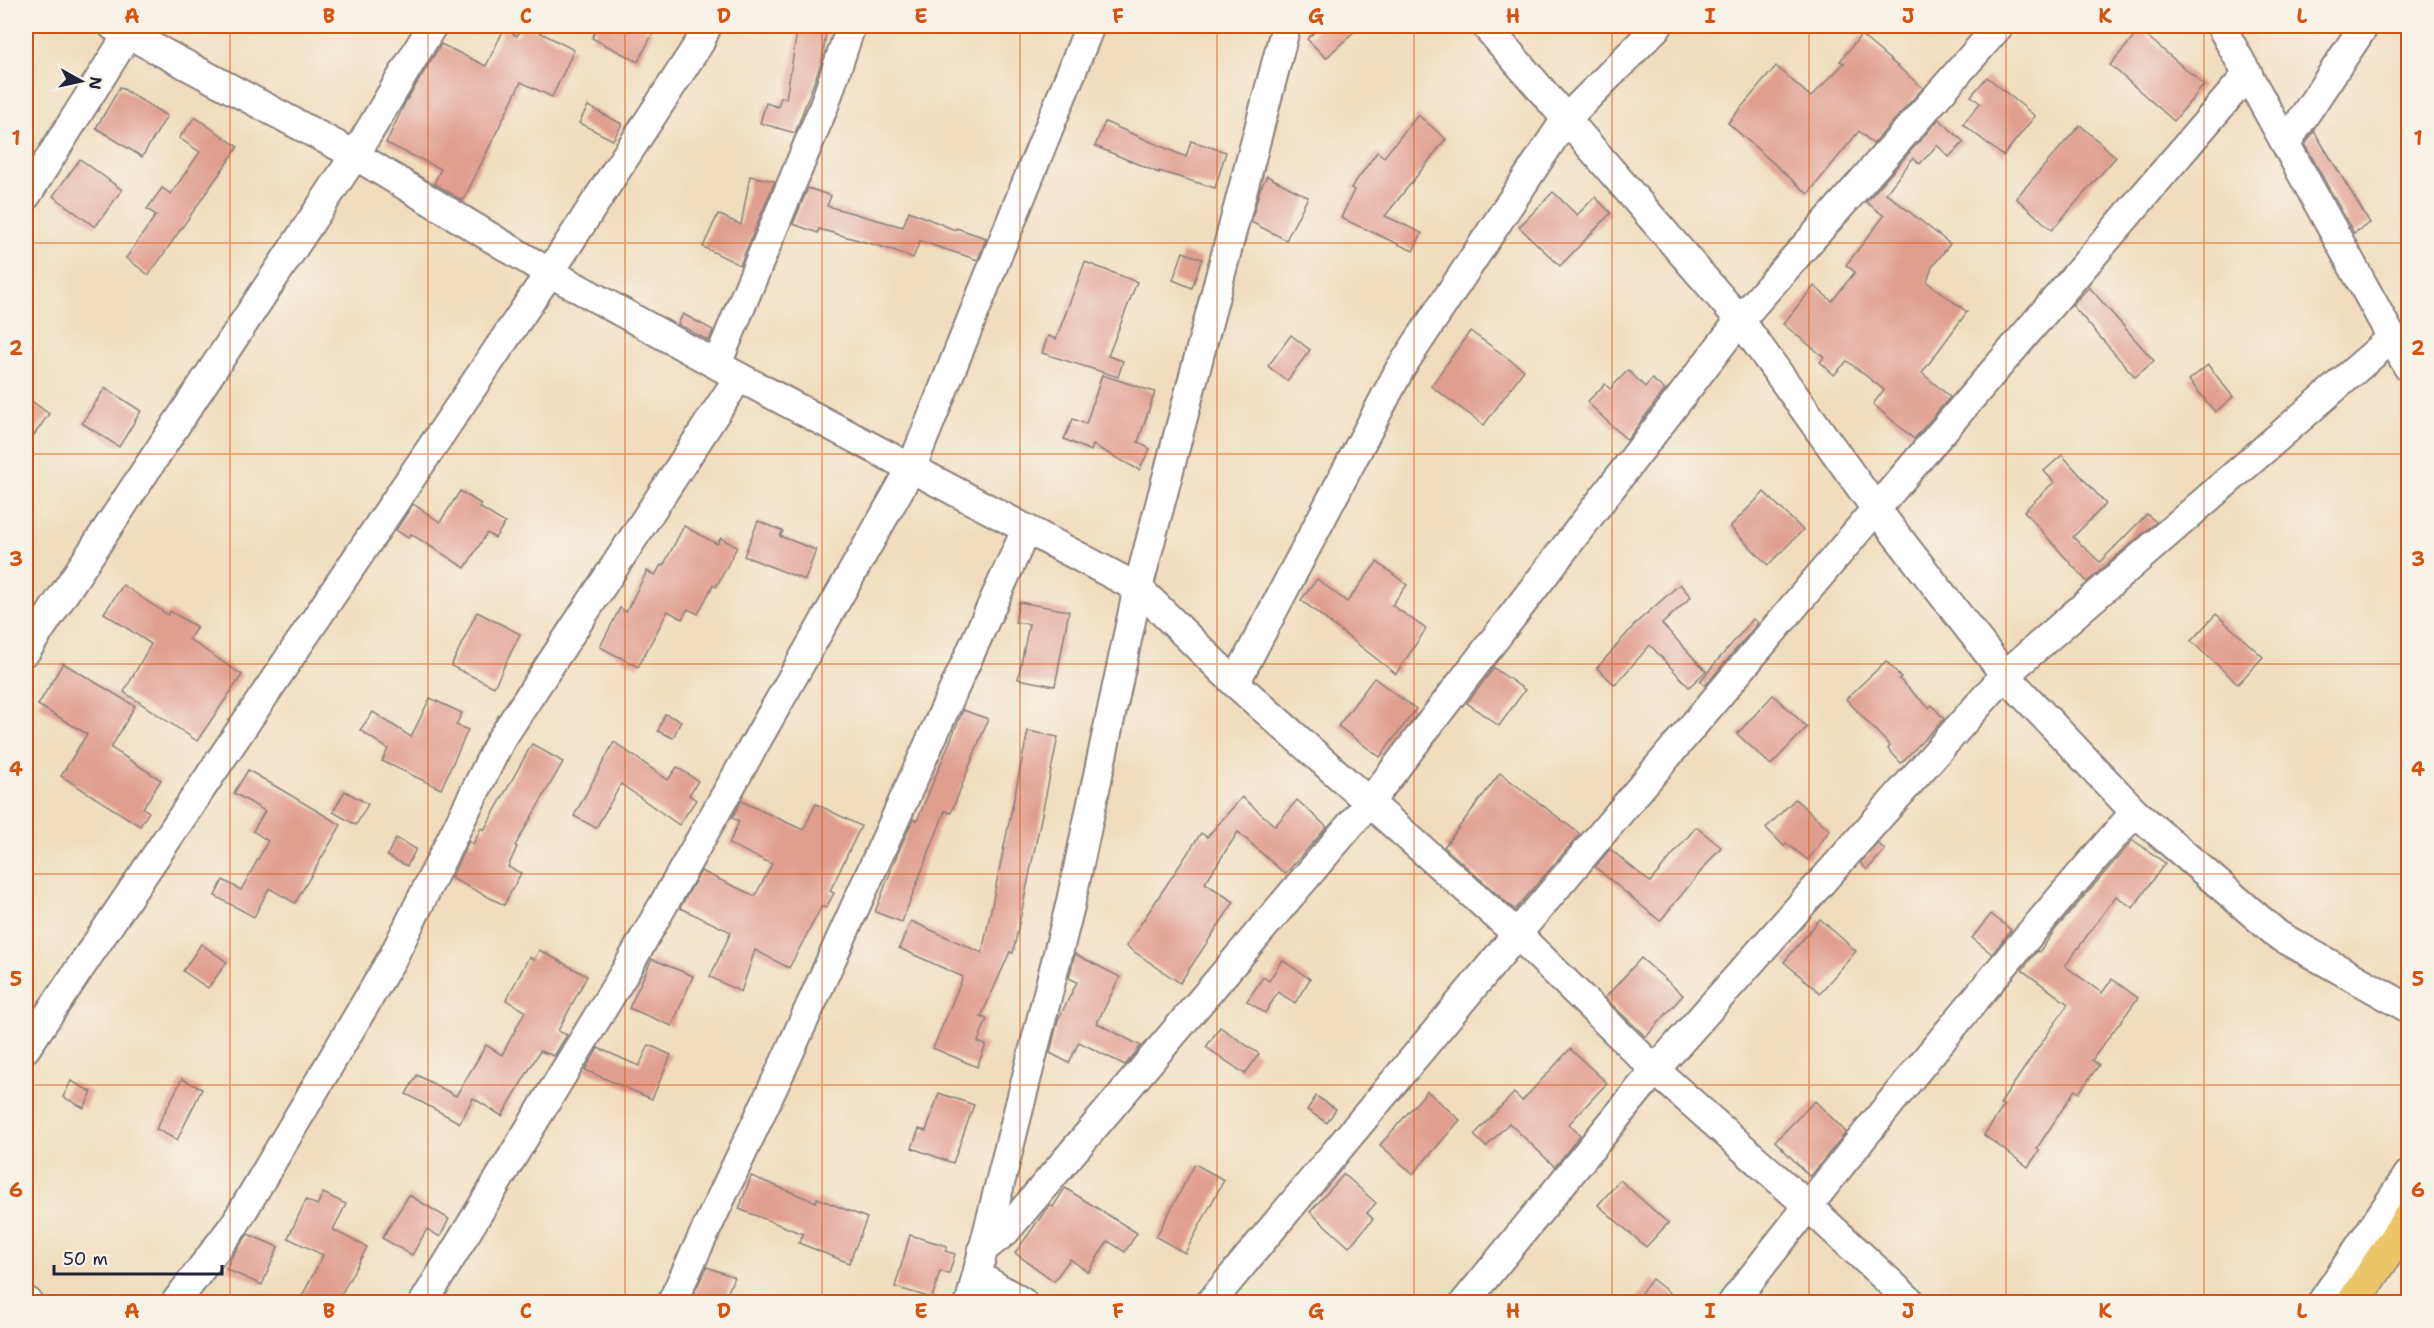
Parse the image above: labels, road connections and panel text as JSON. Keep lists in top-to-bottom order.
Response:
{
  "scale_bar": "50 m",
  "north": "right",
  "grid": {
    "columns": [
      "A",
      "B",
      "C",
      "D",
      "E",
      "F",
      "G",
      "H",
      "I",
      "J",
      "K",
      "L"
    ],
    "rows": [
      "1",
      "2",
      "3",
      "4",
      "5",
      "6"
    ]
  }
}
